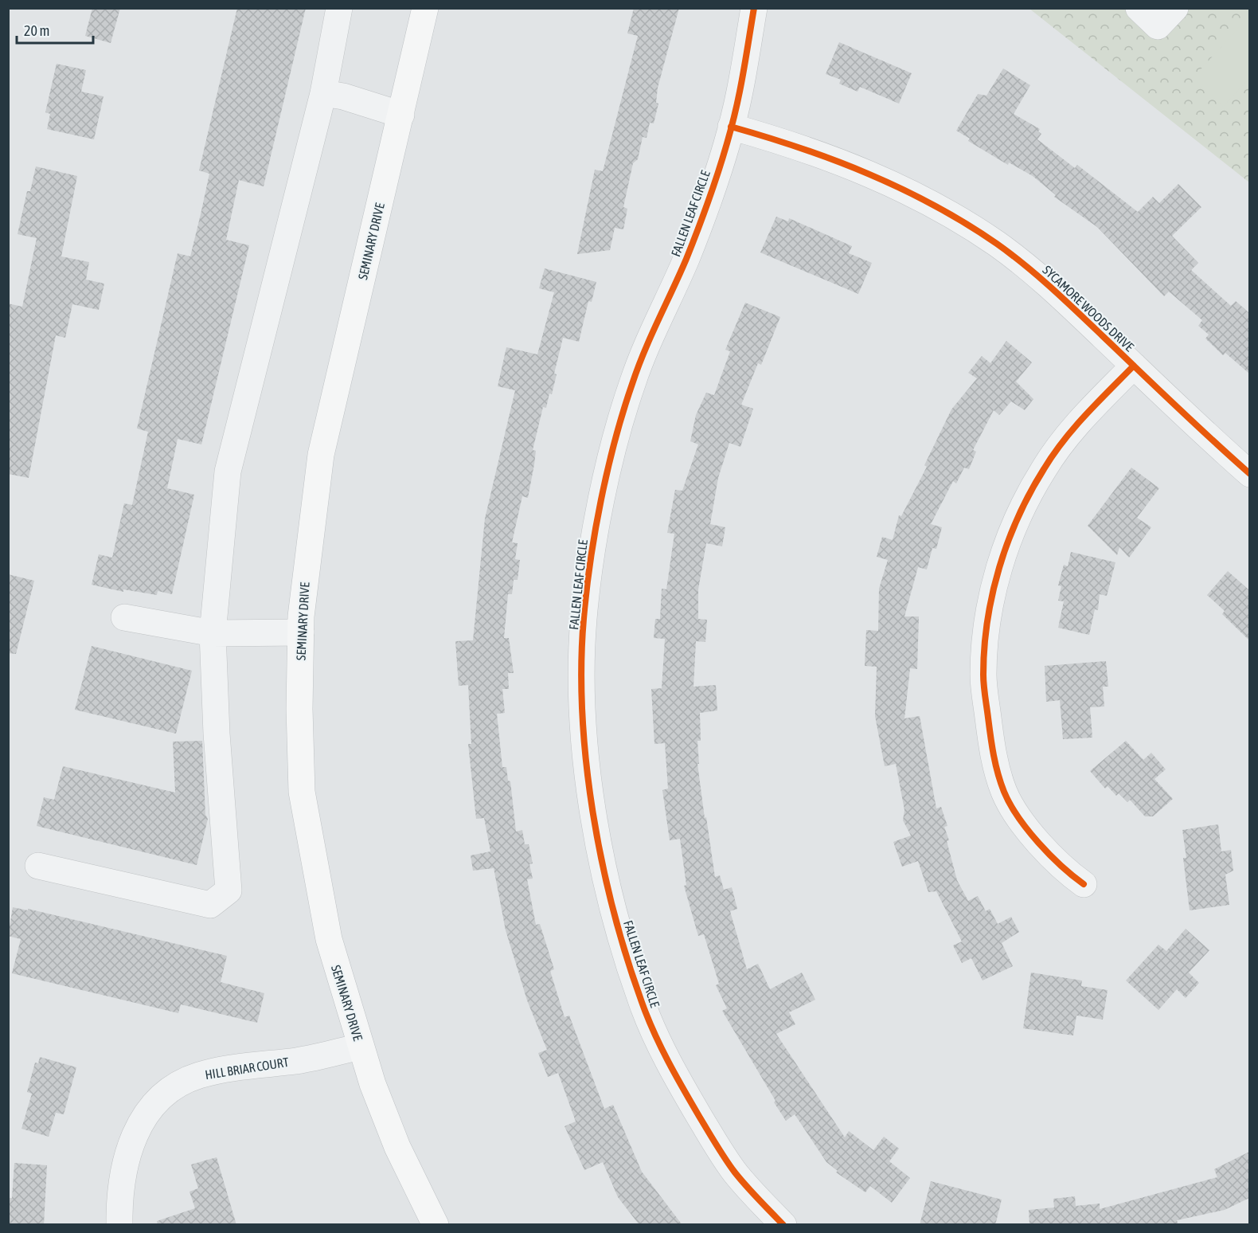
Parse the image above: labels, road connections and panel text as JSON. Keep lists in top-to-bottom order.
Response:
{
  "streets": {
    "main road": ["SEMINARY DRIVE"],
    "street": ["FALLEN LEAF CIRCLE", "SYCAMORE WOODS DRIVE", "HILL BRIAR COURT"]
  },
  "crossings": [
    ["FALLEN LEAF CIRCLE", "SYCAMORE WOODS DRIVE"],
    ["SEMINARY DRIVE", "HILL BRIAR COURT"]
  ],
  "scale_bar": "20 m"
}
